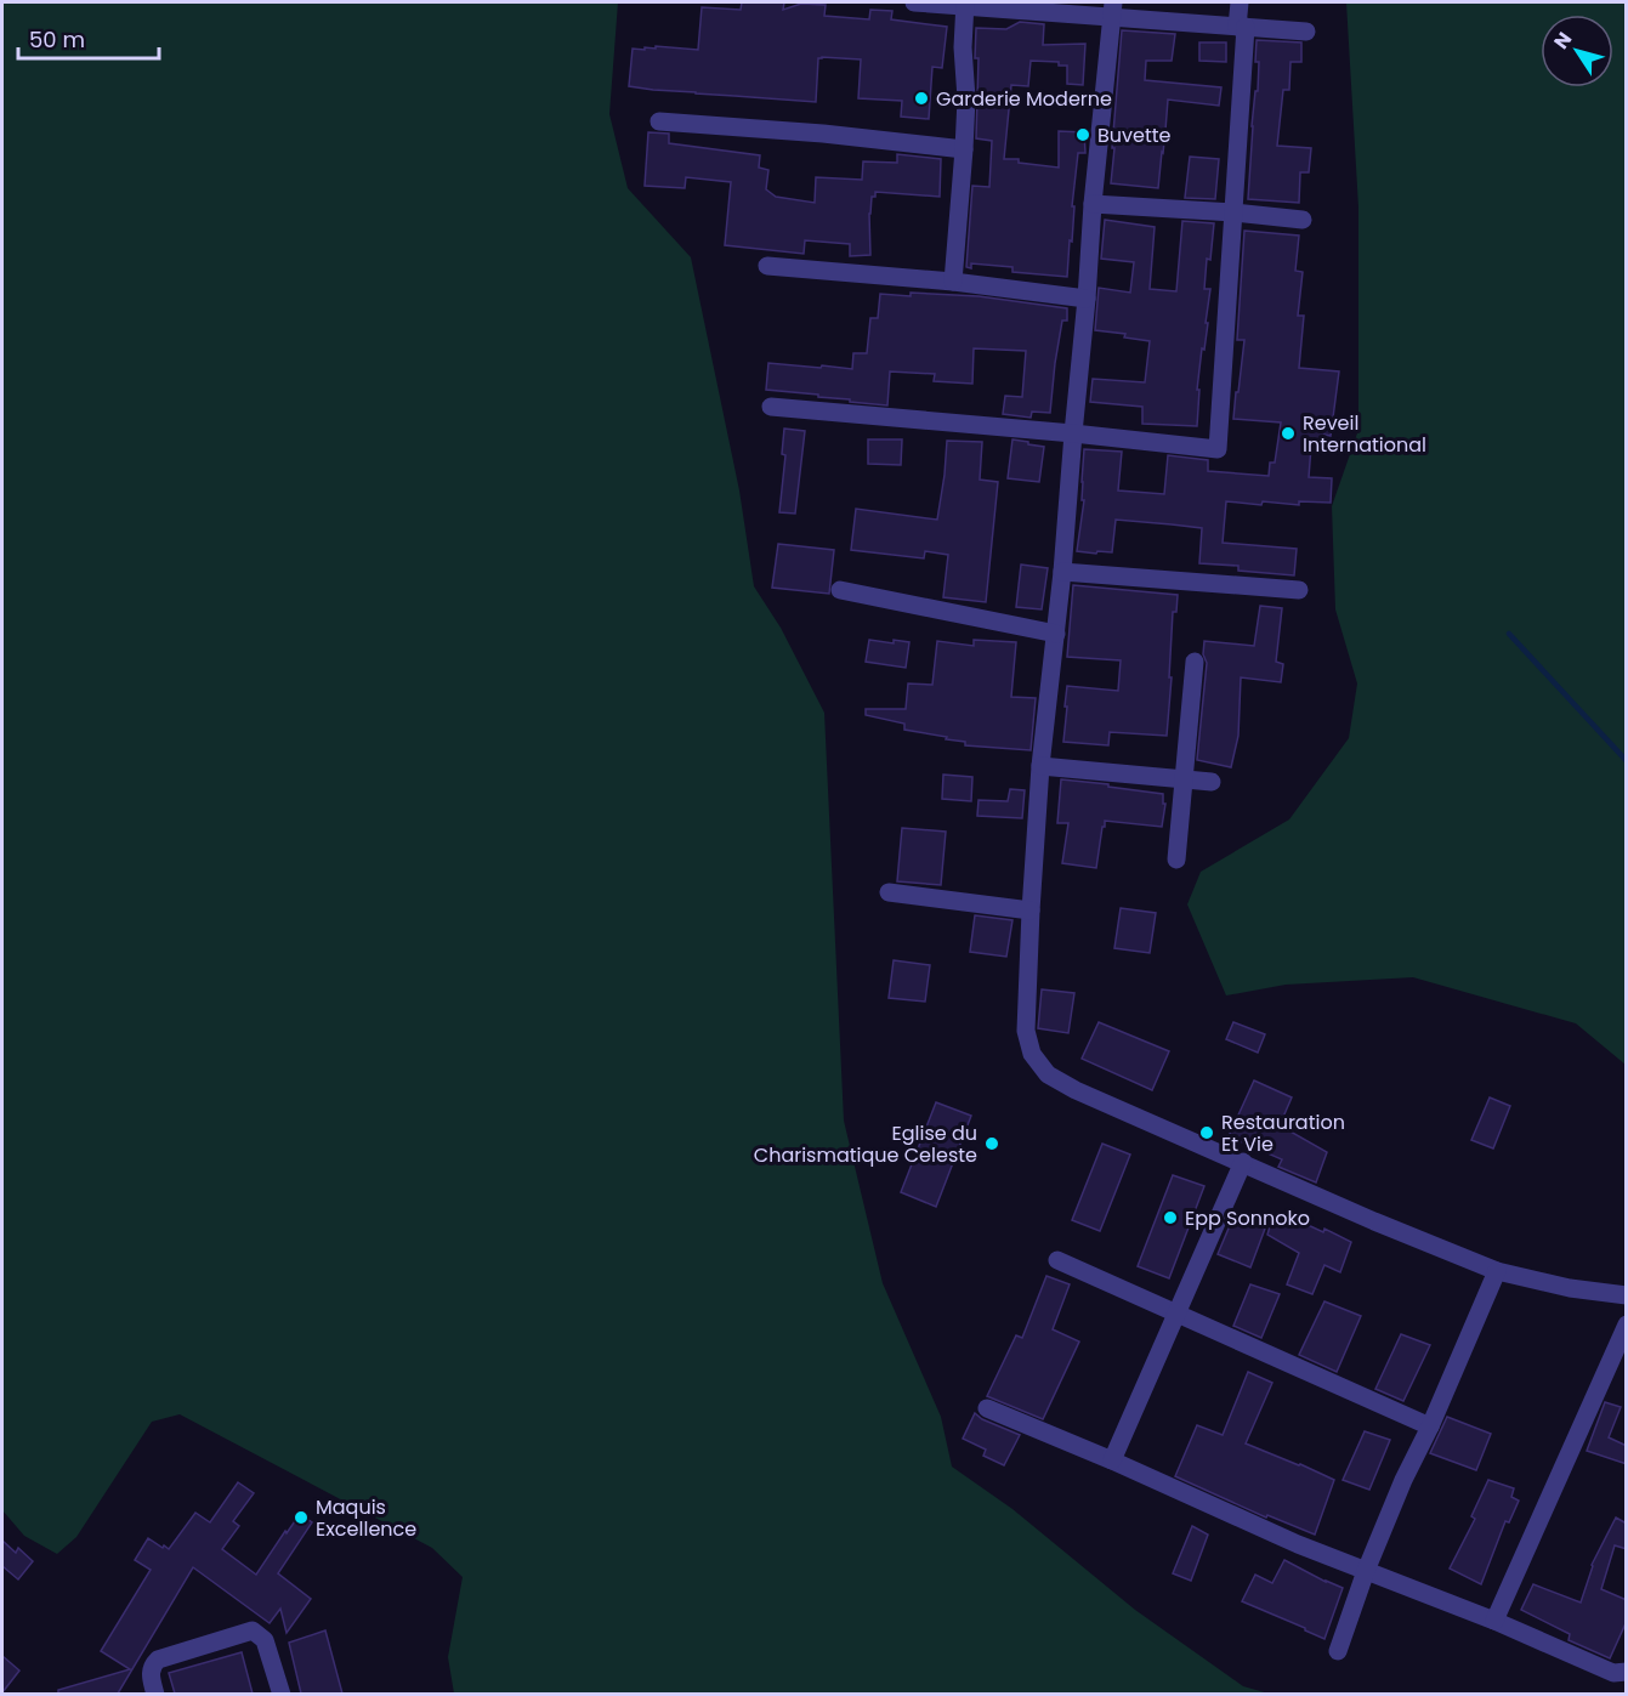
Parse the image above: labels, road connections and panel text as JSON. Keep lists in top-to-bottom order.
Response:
{
  "places": [
    "Garderie Moderne",
    "Buvette",
    "Reveil International",
    "Restauration Et Vie",
    "Eglise du Charismatique Celeste",
    "Epp Sonnoko",
    "Maquis Excellence"
  ],
  "scale_bar": "50 m",
  "north": "top left"
}
